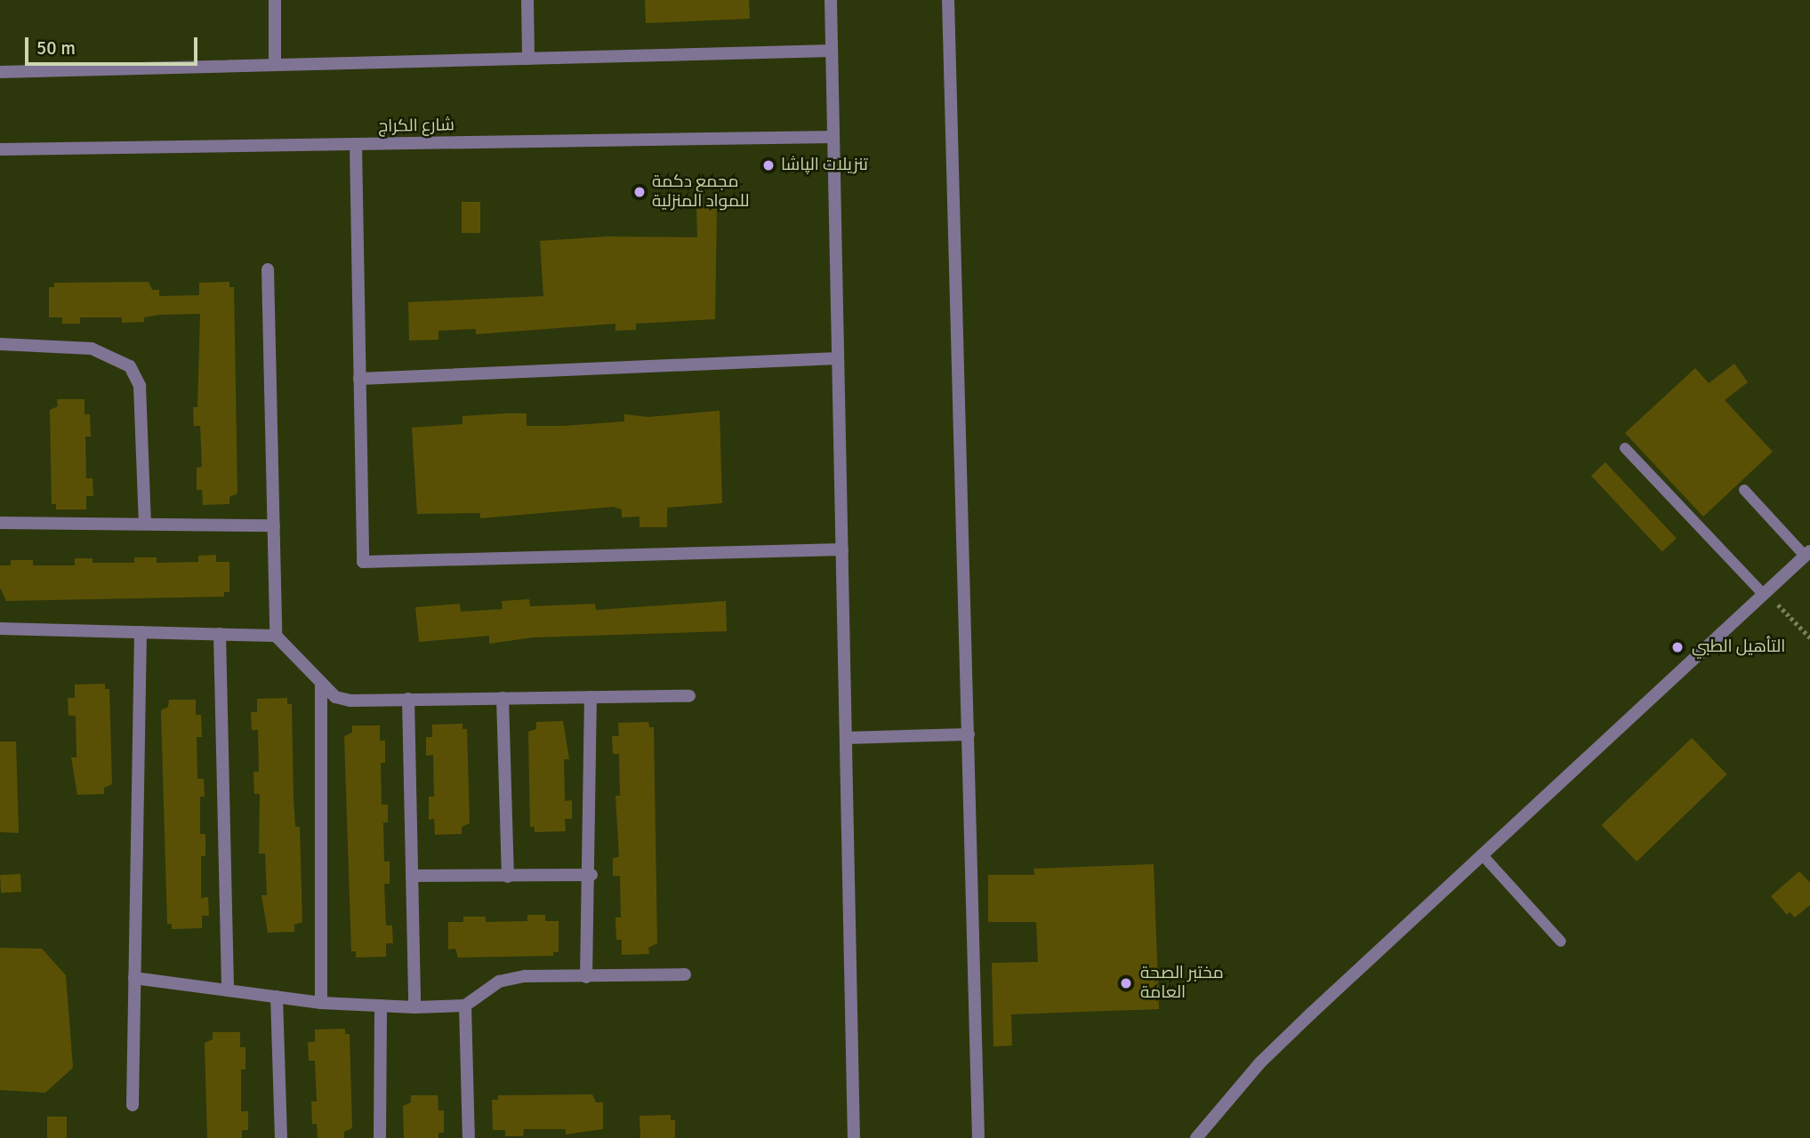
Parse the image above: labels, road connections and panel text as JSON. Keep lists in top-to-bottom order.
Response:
{
  "streets": {
    "street": ["شارع الكراج"]
  },
  "places": [
    "تنزيلات الپاشا",
    "مجمع دكمة للمواد المنزلية",
    "التأهيل الطبي",
    "مختبر الصحة العامة"
  ],
  "scale_bar": "50 m"
}
